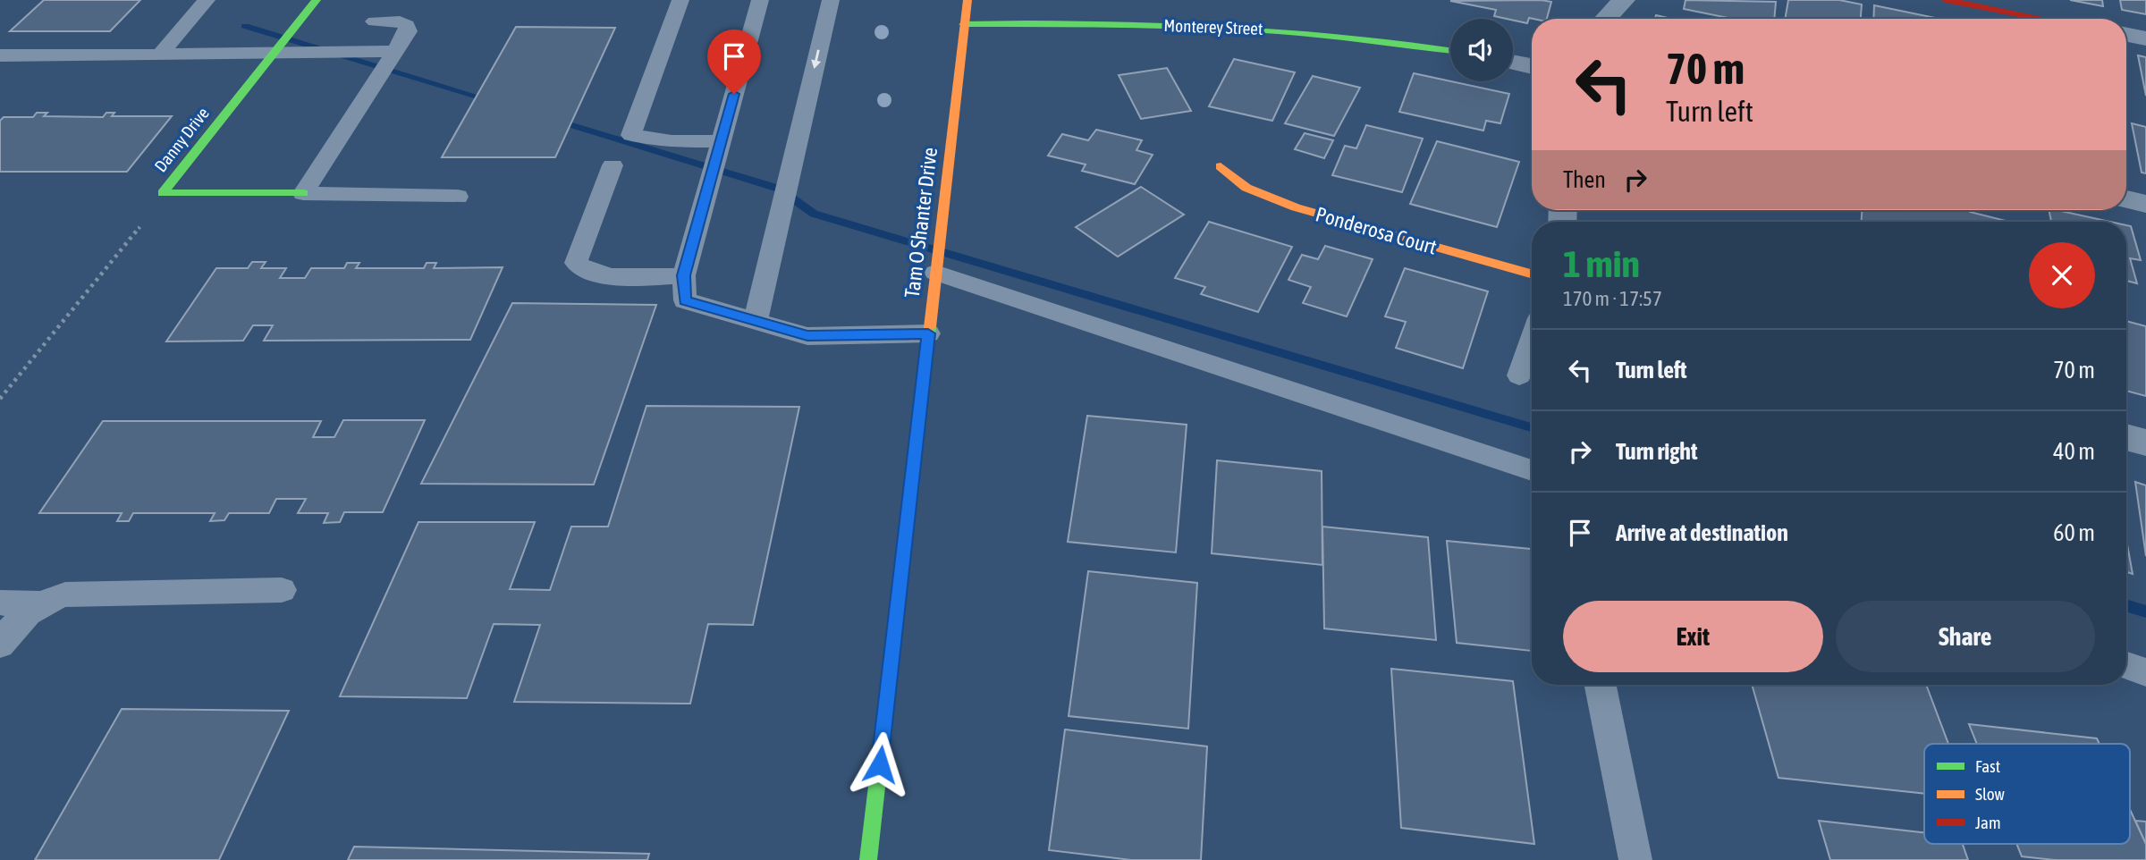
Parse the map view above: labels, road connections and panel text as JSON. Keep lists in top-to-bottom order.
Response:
{
  "streets": {
    "street": [
      "Monterey Street",
      "Danny Drive",
      "Tam O Shanter Drive",
      "Ponderosa Court"
    ]
  },
  "crossings": [
    ["Monterey Street", "Tam O Shanter Drive"]
  ],
  "legend": ["Fast", "Slow", "Jam"],
  "page": {
    "turn": ["70 m", "Turn left"],
    "then": "Then",
    "heading": ["1 min", "170 m · 17:57"],
    "list": [
      {
        "name": "Turn left",
        "value": "70 m"
      },
      {
        "name": "Turn right",
        "value": "40 m"
      },
      {
        "name": "Arrive at destination",
        "value": "60 m"
      }
    ],
    "buttons": ["Exit", "Share"]
  }
}
